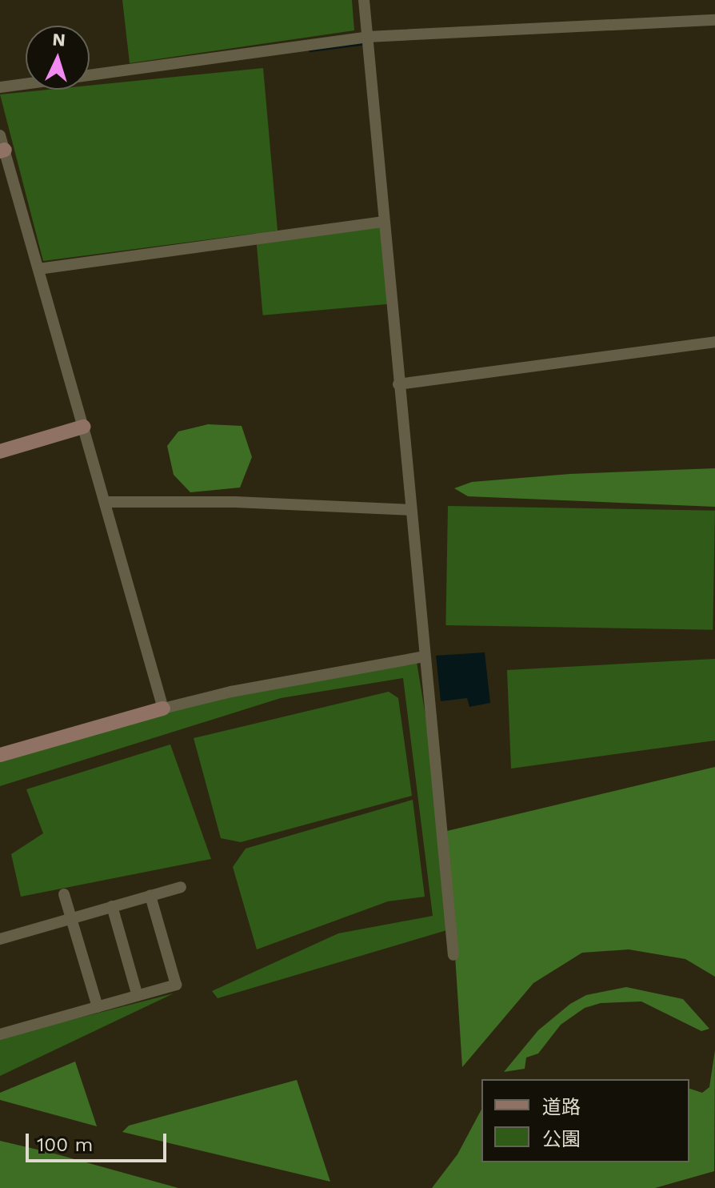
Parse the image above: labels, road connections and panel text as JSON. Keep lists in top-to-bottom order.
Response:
{
  "legend": ["道路", "公園"],
  "scale_bar": "100 m",
  "north": "top"
}
